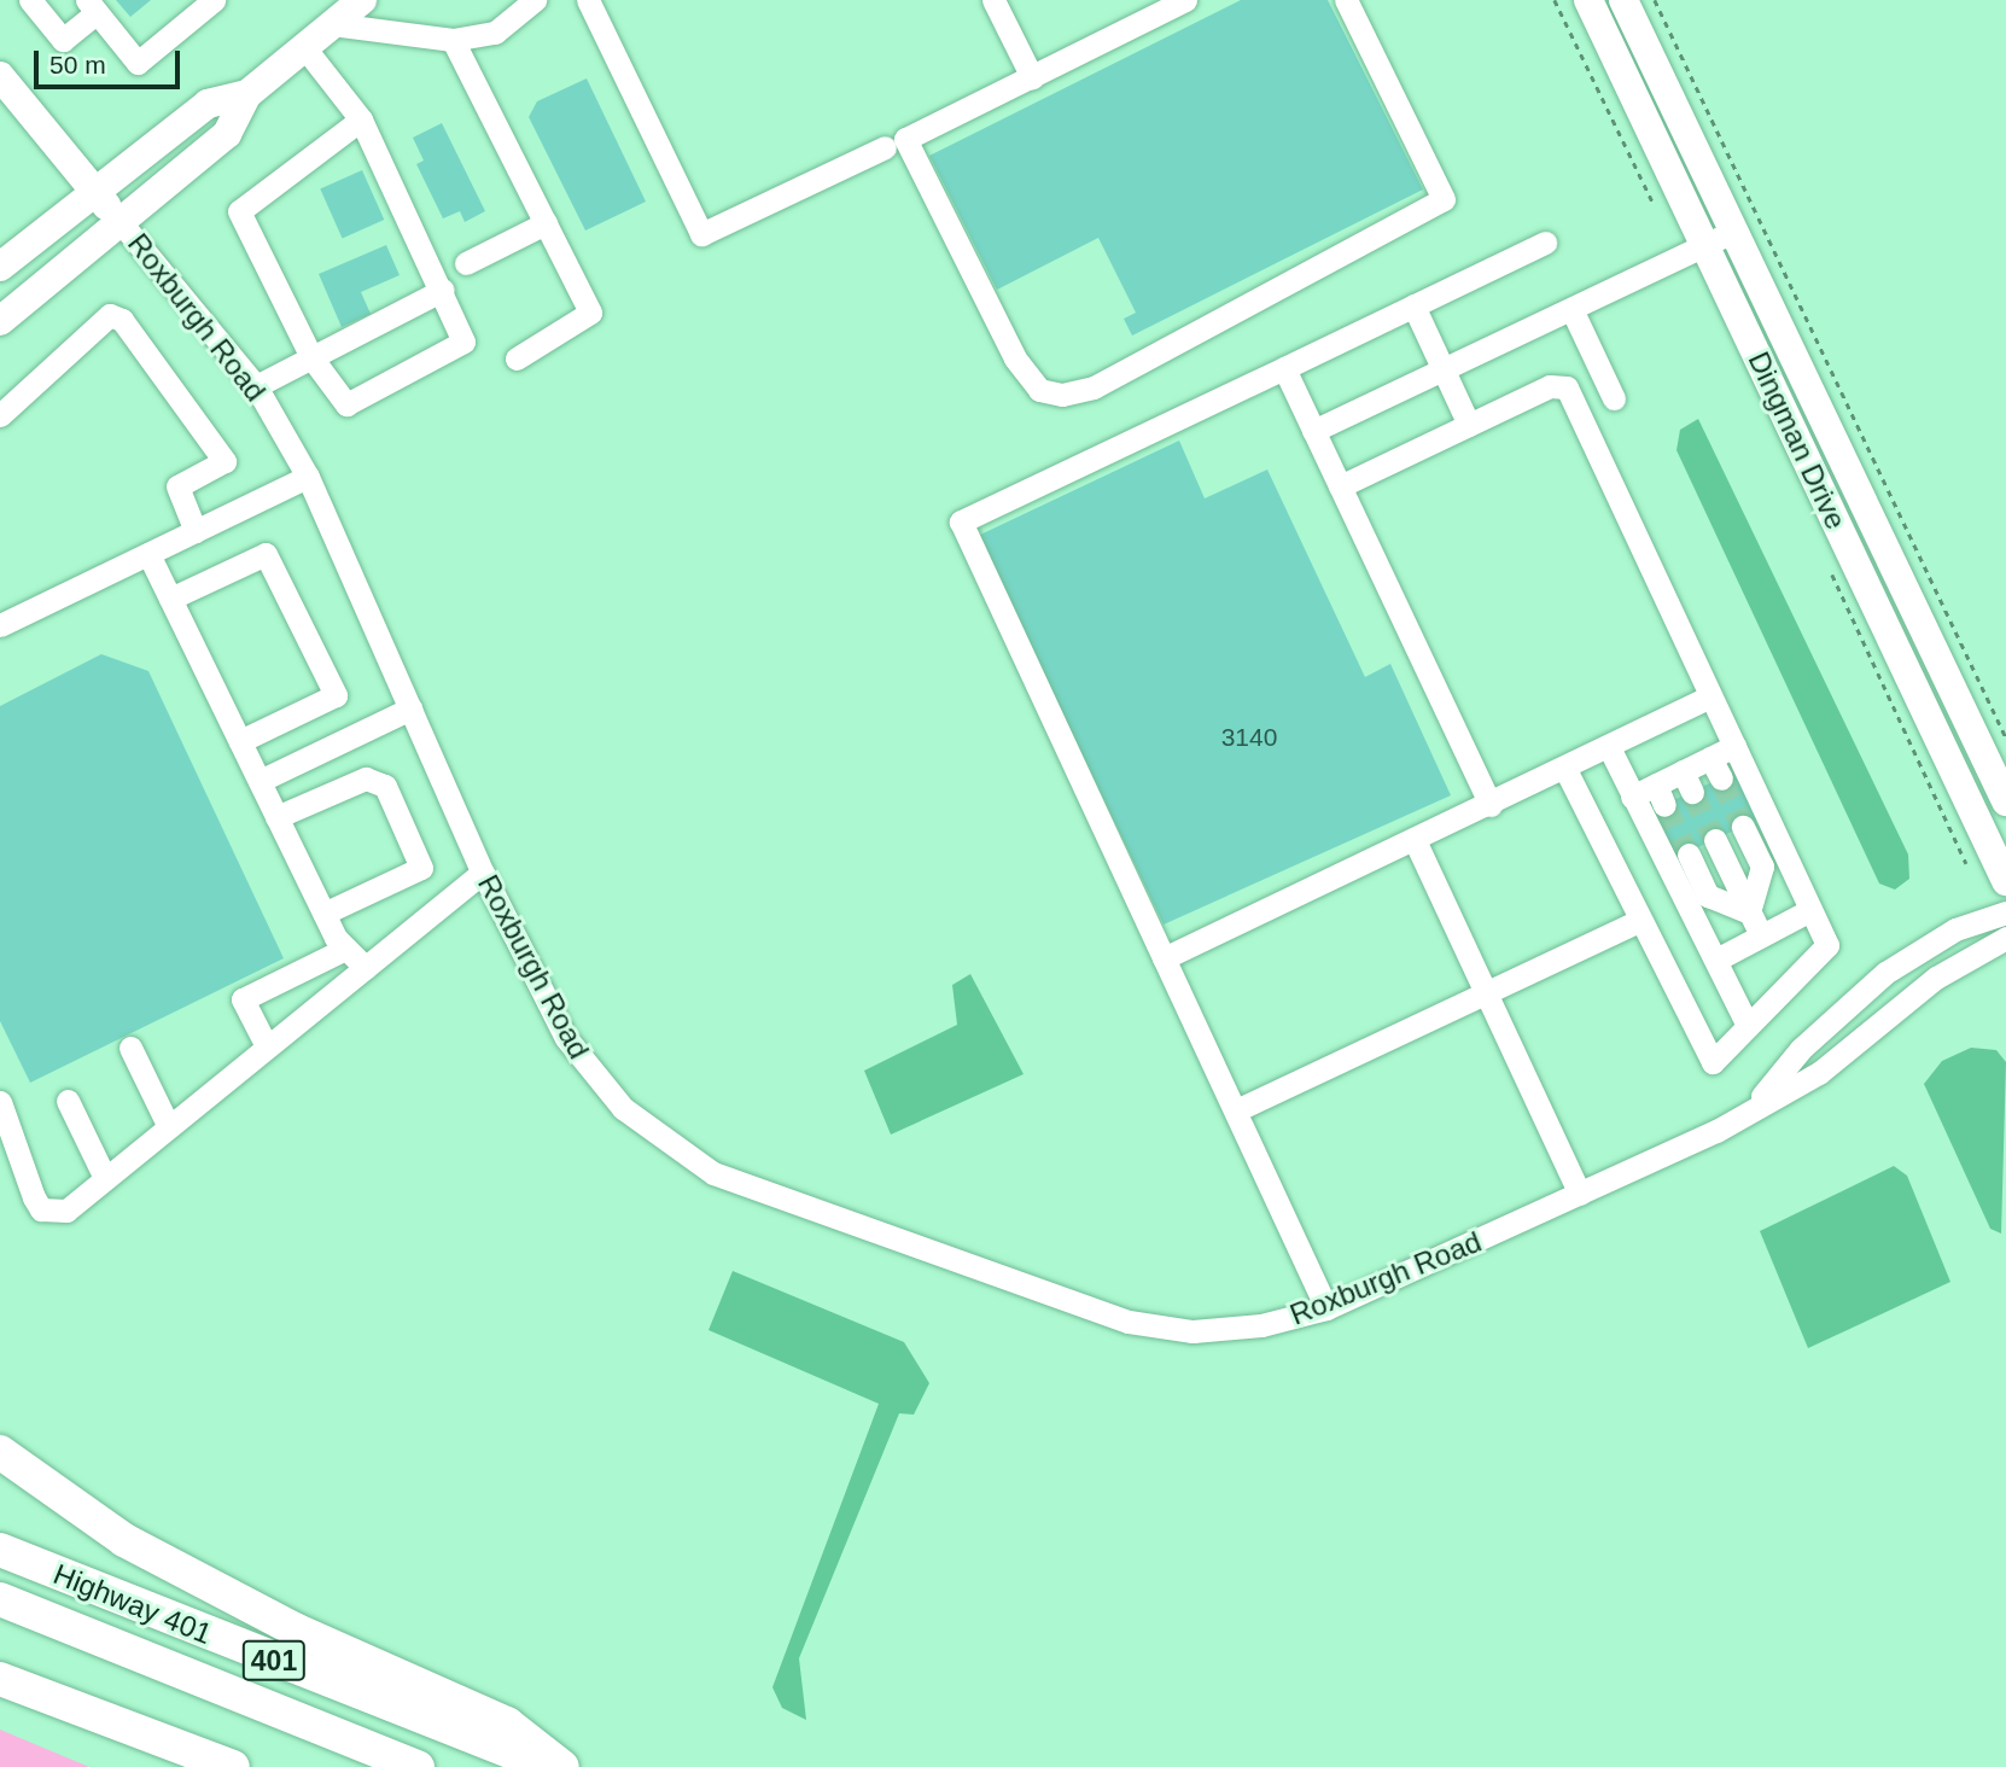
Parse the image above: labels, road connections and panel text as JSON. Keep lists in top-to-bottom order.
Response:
{
  "streets": {
    "highway": ["Highway 401", "401"],
    "main road": ["Roxburgh Road", "Dingman Drive"]
  },
  "house_numbers": ["3140"],
  "scale_bar": "50 m"
}
